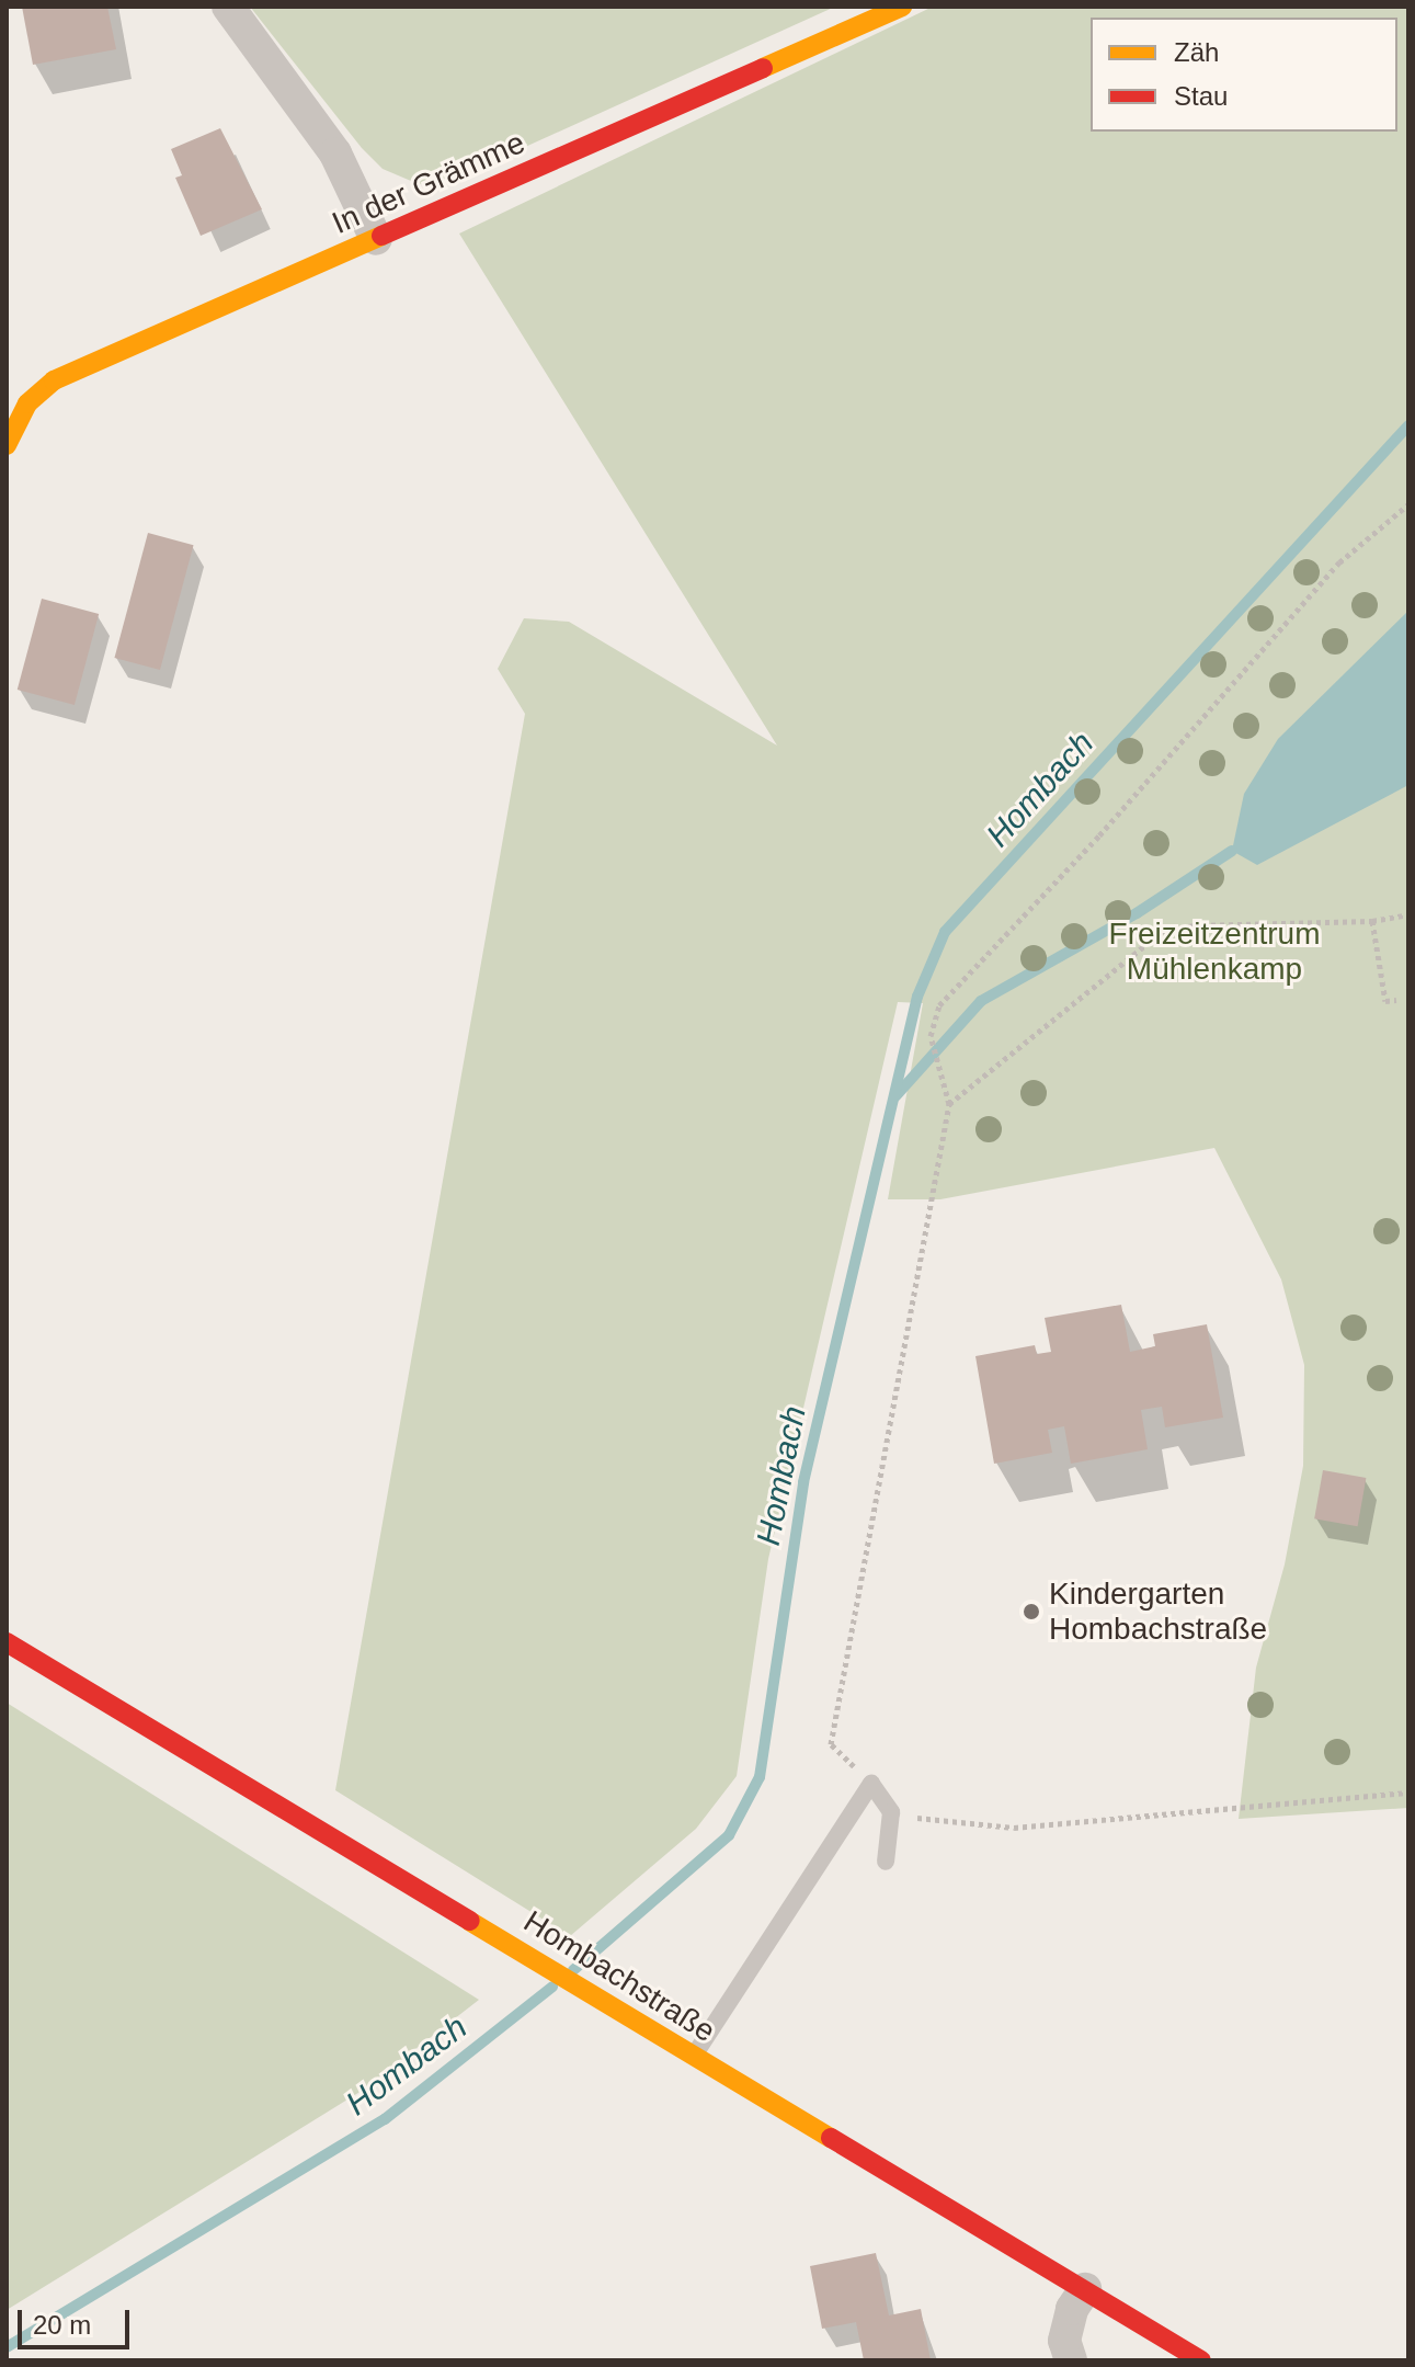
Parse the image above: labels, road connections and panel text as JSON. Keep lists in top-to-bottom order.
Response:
{
  "streets": {
    "street": ["In der Grämme", "Hombachstraße"]
  },
  "water": ["Hombach"],
  "parks": ["Freizeitzentrum Mühlenkamp"],
  "places": ["Kindergarten Hombachstraße"],
  "legend": ["Zäh", "Stau"],
  "scale_bar": "20 m"
}
